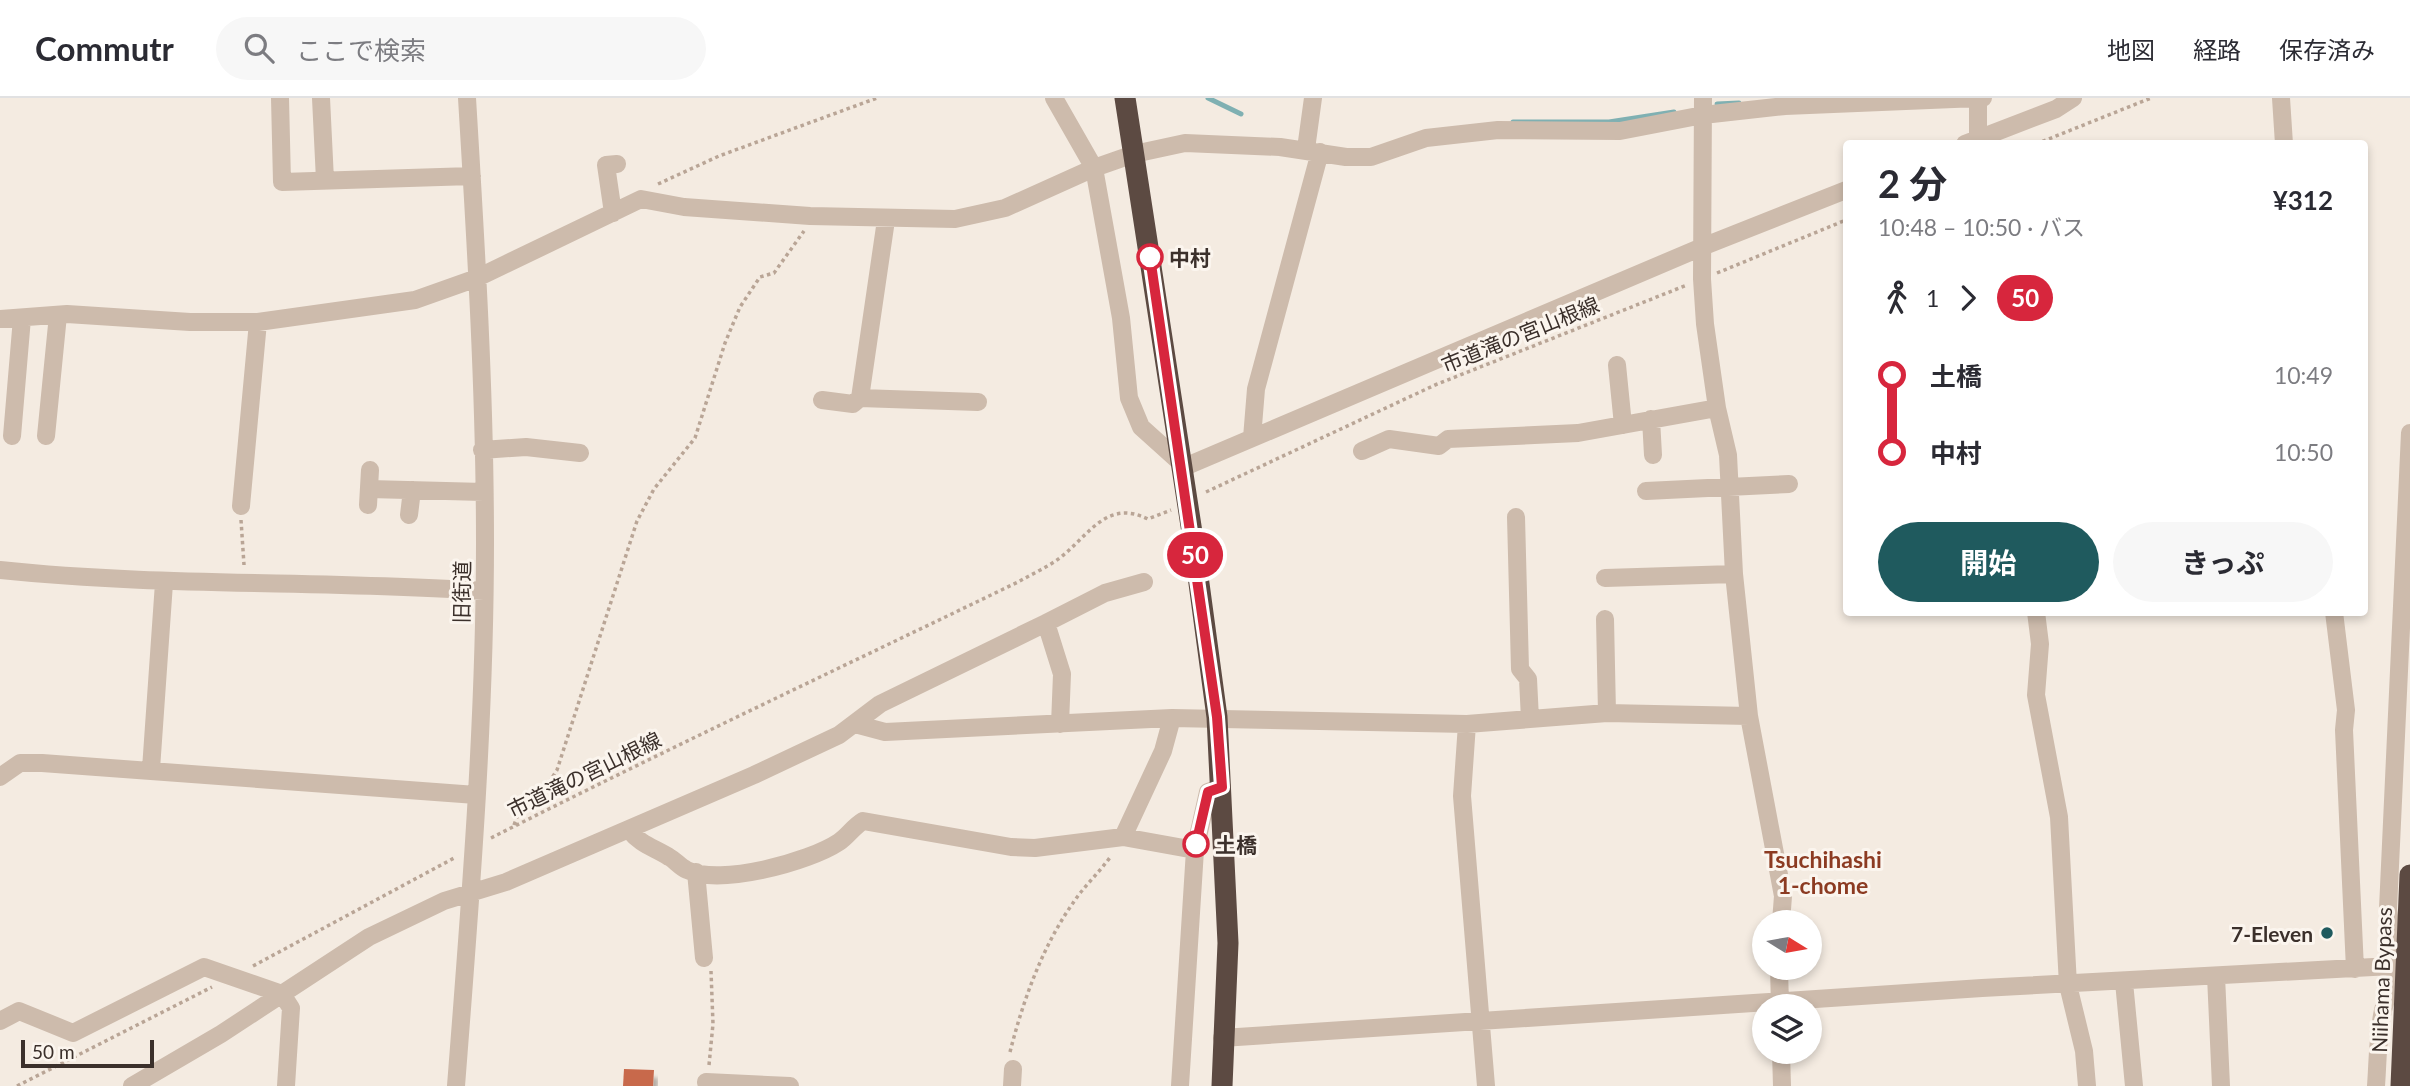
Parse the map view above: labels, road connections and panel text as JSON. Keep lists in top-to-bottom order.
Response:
{
  "streets": {
    "highway": ["Niihama Bypass"],
    "street": ["旧街道"],
    "path": ["市道滝の宮山根線"]
  },
  "crossings": [
    ["市道滝の宮山根線", "旧街道"]
  ],
  "districts": ["Tsuchihashi 1-chome"],
  "places": ["中村", "土橋", "7-Eleven"],
  "lines": ["bus line 50"],
  "scale_bar": "50 m",
  "north": "right",
  "page": {
    "header": "Commutr",
    "search": "ここで検索",
    "nav": ["地図", "経路", "保存済み"],
    "on_map": "50",
    "heading": ["2 分", "10:48 – 10:50 · バス", "¥312"],
    "legs": ["1", "50"],
    "list": [
      {
        "name": "土橋",
        "value": "10:49"
      },
      {
        "name": "中村",
        "value": "10:50"
      }
    ],
    "buttons": ["開始", "きっぷ"],
    "scale": "50 m"
  }
}
